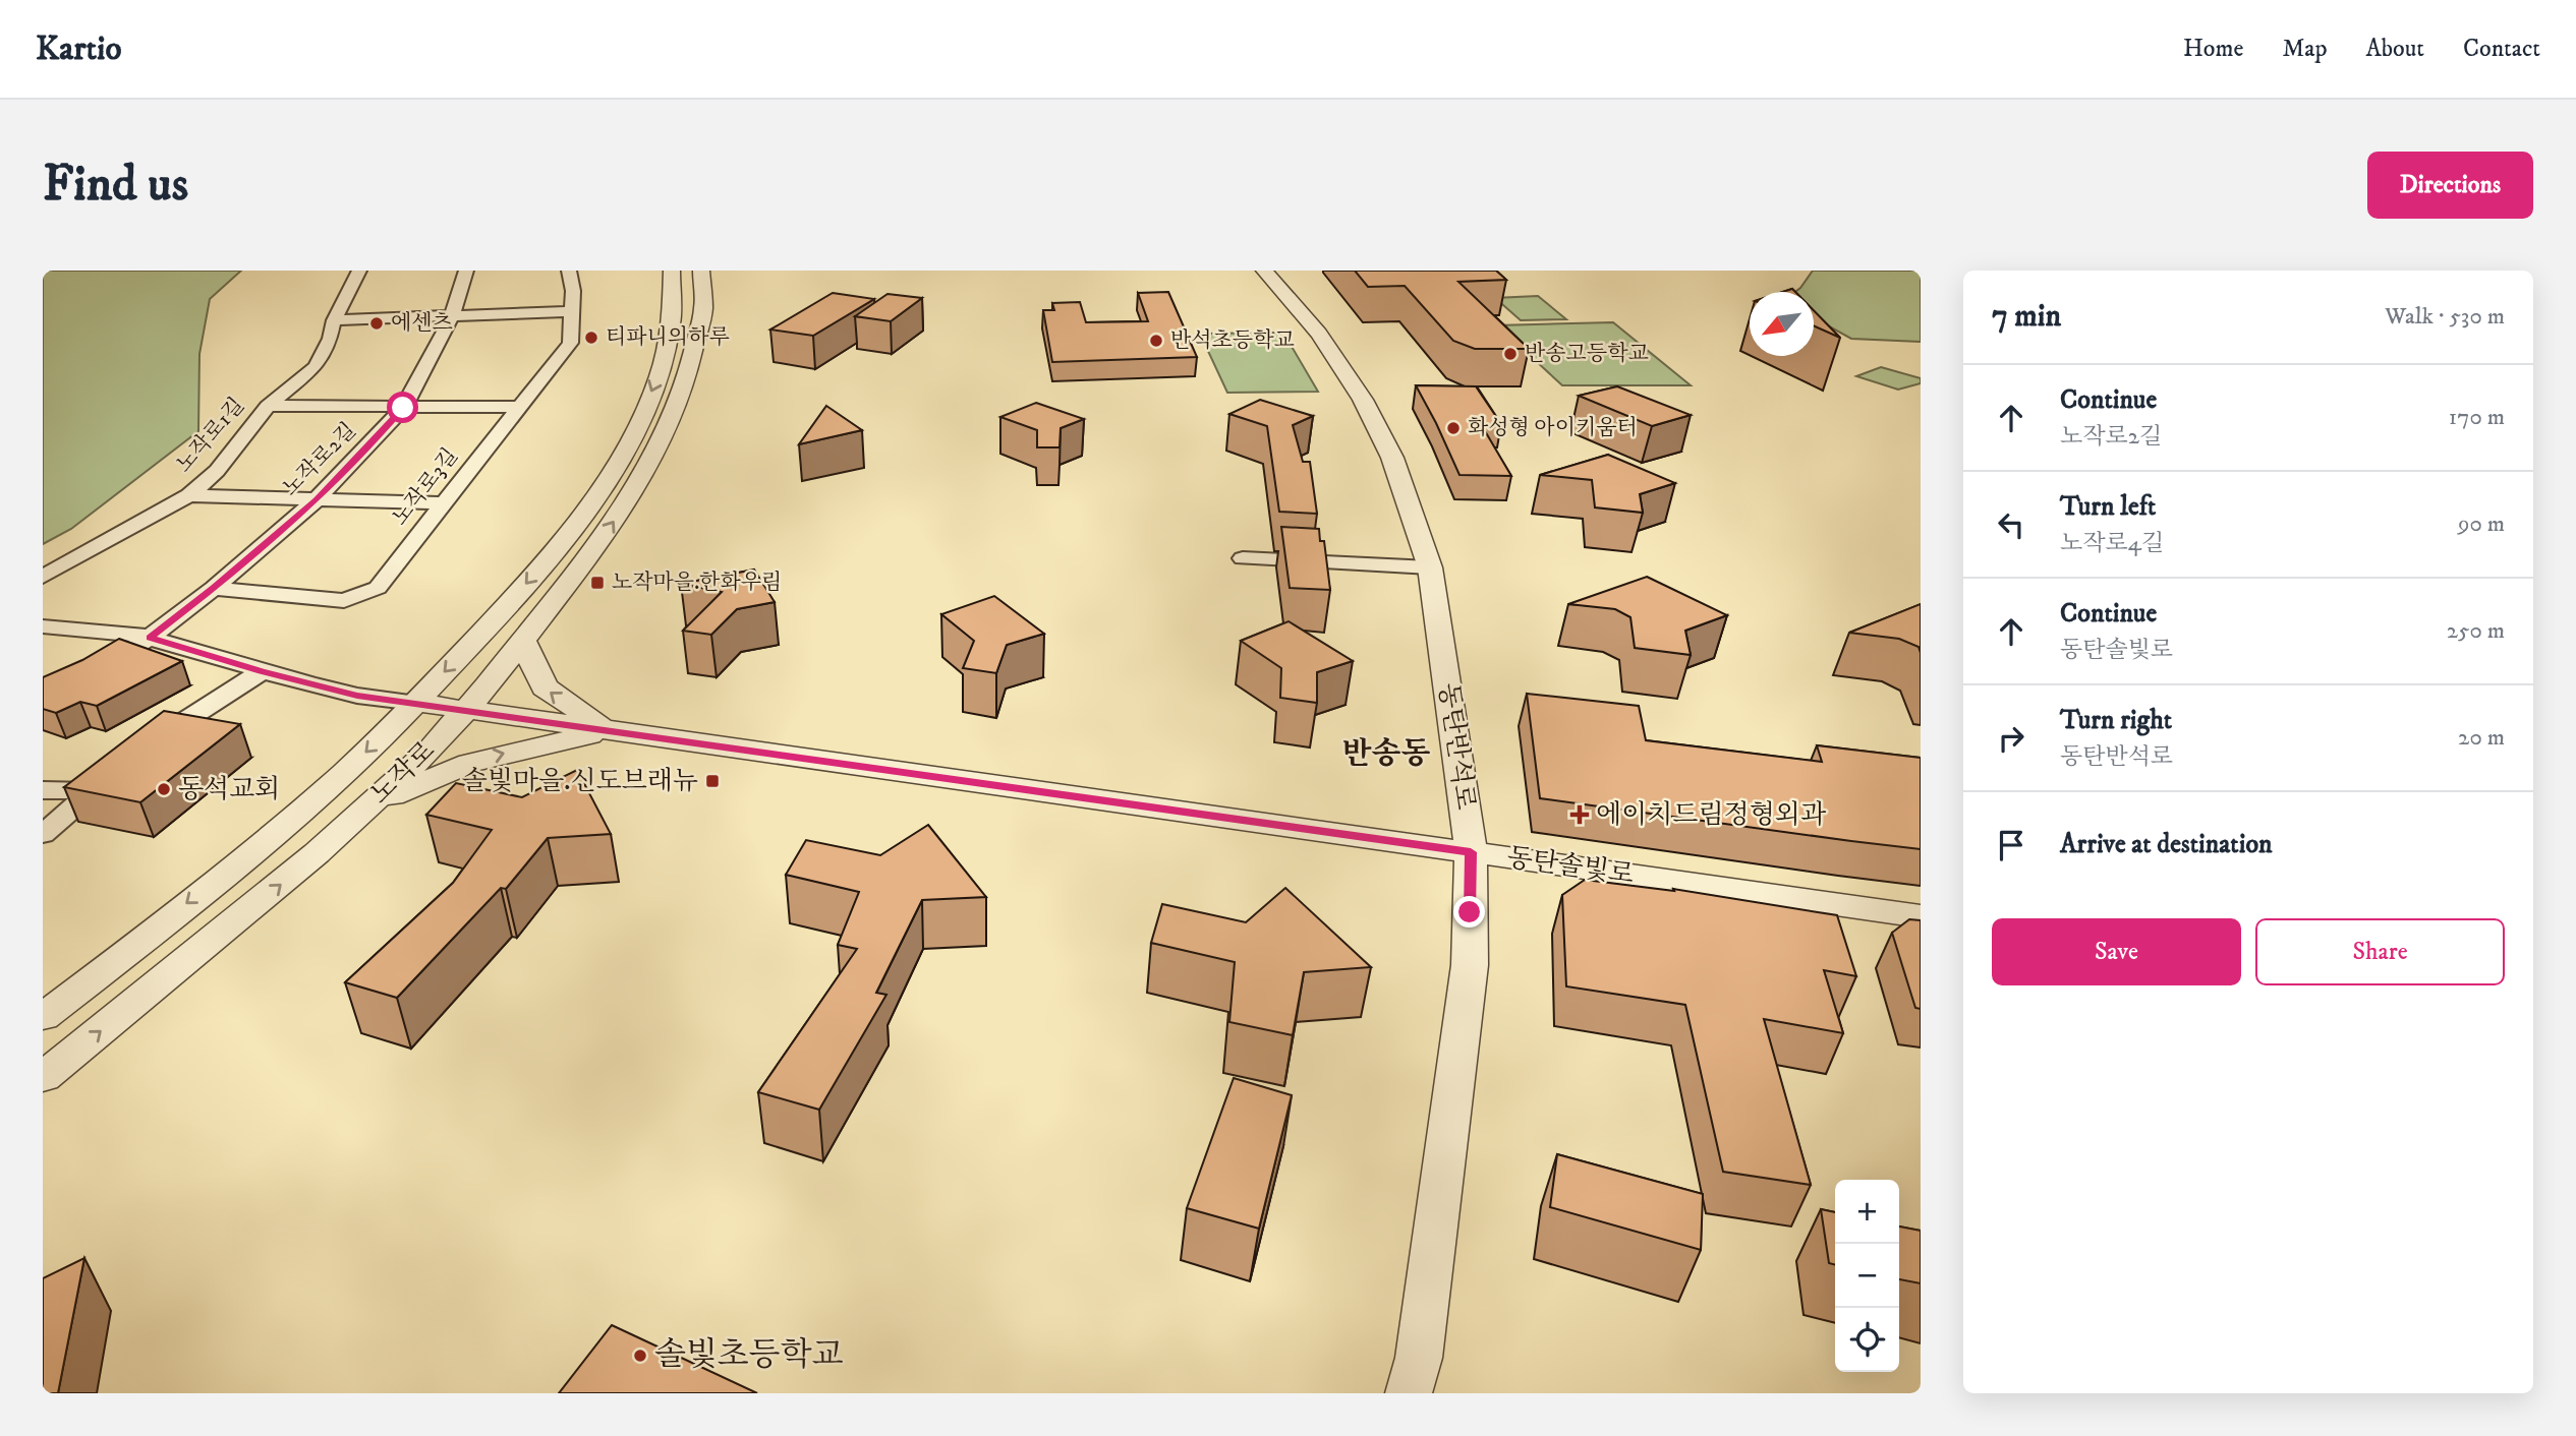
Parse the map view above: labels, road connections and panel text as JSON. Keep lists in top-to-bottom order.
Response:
{
  "streets": {
    "street": [
      "노작로1길",
      "노작로2길",
      "노작로3길",
      "동탄반석로",
      "노작로",
      "동탄솔빛로"
    ]
  },
  "crossings": [
    ["노작로2길", "노작로3길"],
    ["동탄반석로", "동탄솔빛로"],
    ["노작로", "동탄솔빛로"]
  ],
  "districts": ["반송동"],
  "places": {
    "other": [
      "에센츠",
      "티파니의하루",
      "반석초등학교",
      "반송고등학교",
      "화성형 아이키움터",
      "동석교회",
      "솔빛초등학교"
    ],
    "transit": ["노작마을.한화우림", "솔빛마을.신도브래뉴"],
    "health": ["에이치드림정형외과"]
  },
  "north": "bottom left",
  "page": {
    "header": "Kartio",
    "nav": [
      "Home",
      "Map",
      "About",
      "Contact"
    ],
    "buttons": [
      "Directions",
      ["Save", "Share"]
    ],
    "title": "Find us",
    "heading": ["7 min", "Walk · 530 m"],
    "list": [
      ["Continue", "노작로2길", "170 m"],
      ["Turn left", "노작로4길", "90 m"],
      ["Continue", "동탄솔빛로", "250 m"],
      ["Turn right", "동탄반석로", "20 m"],
      "Arrive at destination"
    ],
    "map_buttons": ["+", "−"]
  }
}
